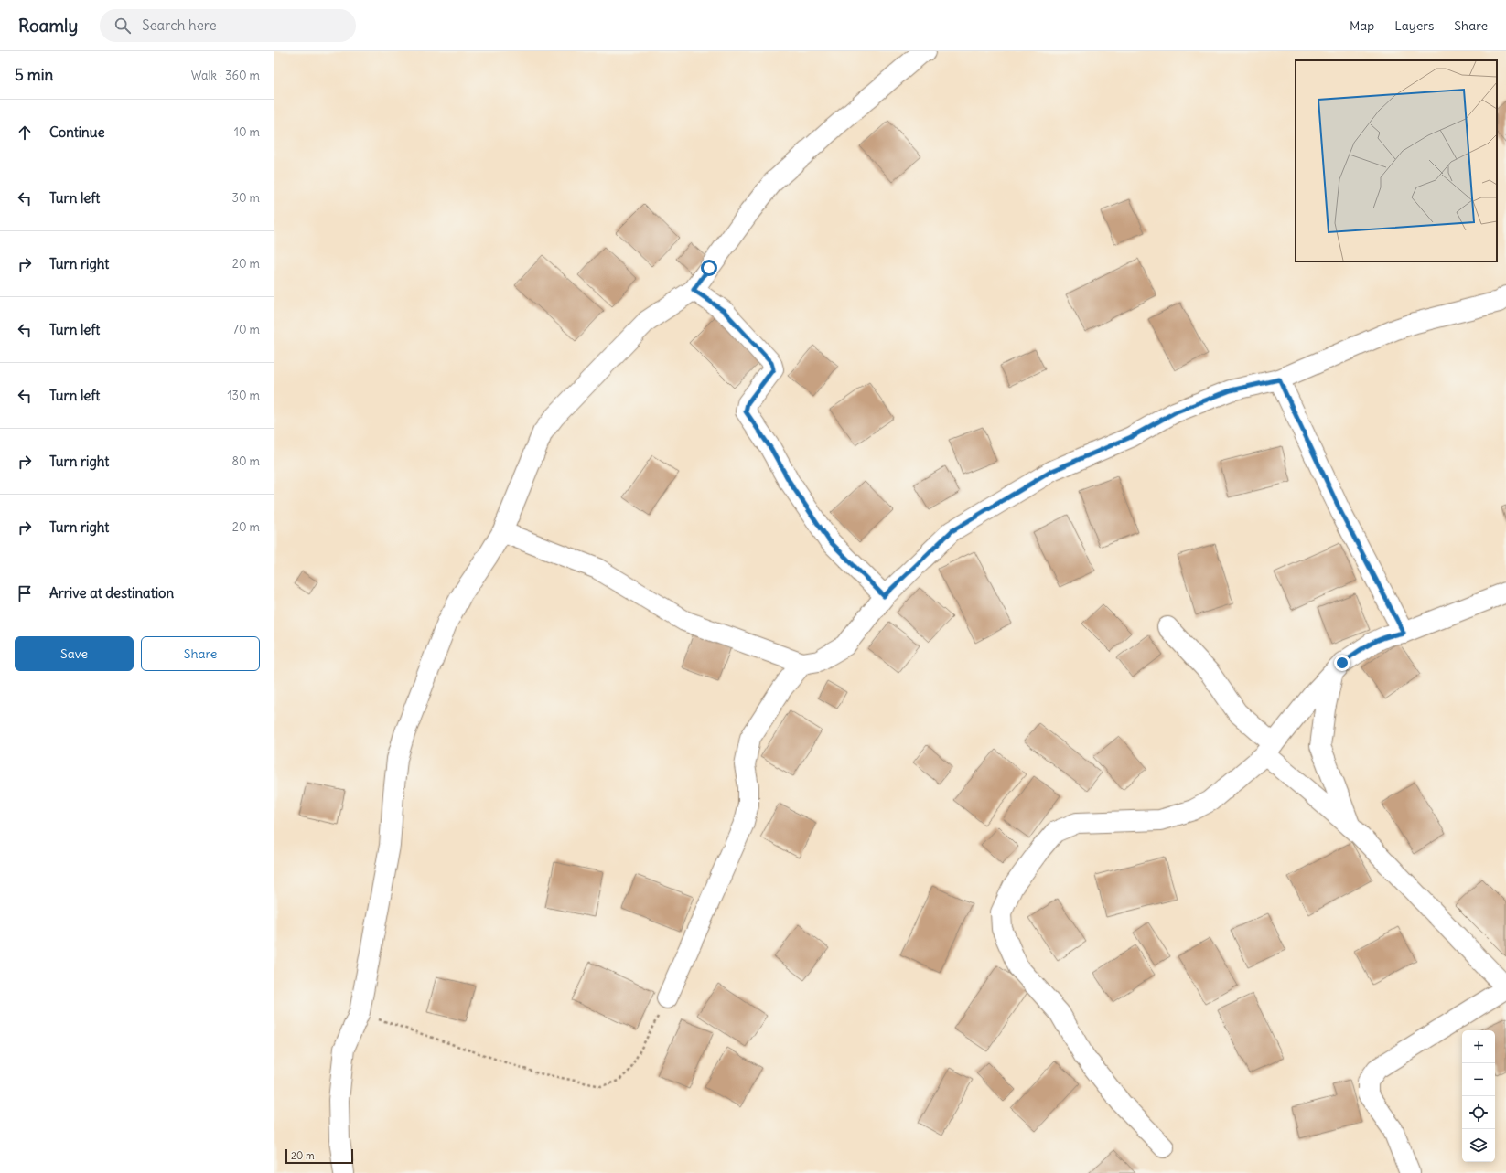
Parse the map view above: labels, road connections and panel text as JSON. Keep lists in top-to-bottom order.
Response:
{
  "scale_bar": "20 m",
  "page": {
    "header": "Roamly",
    "search": "Search here",
    "nav": ["Map", "Layers", "Share"],
    "heading": ["5 min", "Walk · 360 m"],
    "list": [
      ["Continue", "10 m"],
      ["Turn left", "30 m"],
      ["Turn right", "20 m"],
      ["Turn left", "70 m"],
      ["Turn left", "130 m"],
      ["Turn right", "80 m"],
      ["Turn right", "20 m"],
      "Arrive at destination"
    ],
    "buttons": ["Save", "Share"],
    "map_buttons": ["+", "−"],
    "scale": "20 m"
  }
}
